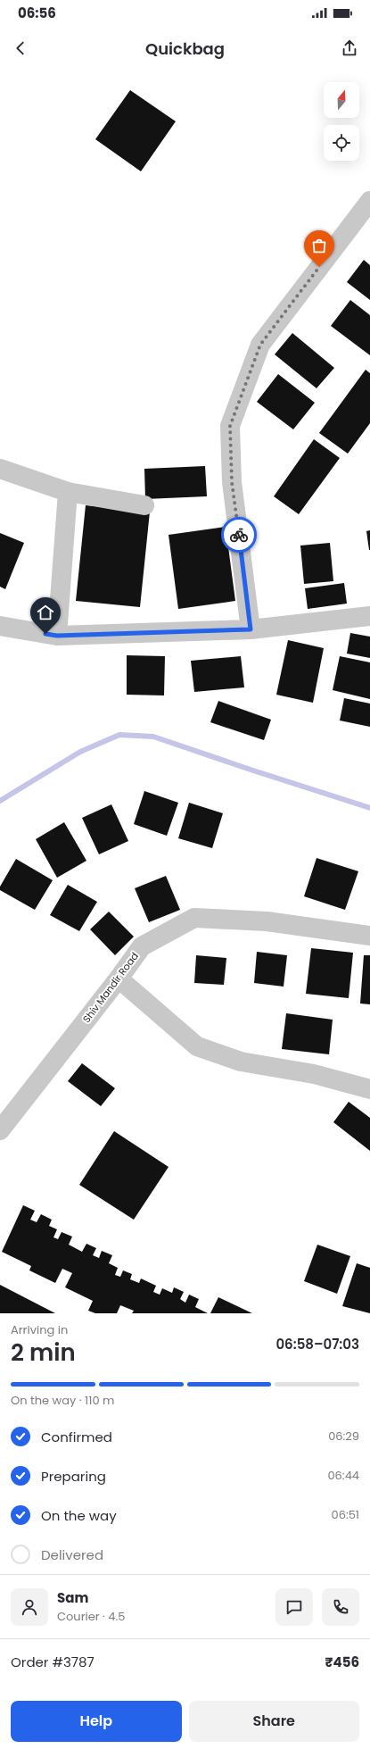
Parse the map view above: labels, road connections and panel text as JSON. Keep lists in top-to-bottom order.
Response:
{
  "streets": {
    "street": ["Shiv Mandir Road"]
  },
  "north": "top",
  "page": {
    "status": "06:56",
    "header": "Quickbag",
    "heading": ["2 min", "Arriving in", "06:58–07:03"],
    "panel": [
      "Sam",
      "Courier · 4.5",
      "Order #3787",
      "₹456"
    ],
    "bar": "On the way · 110 m",
    "list": [
      ["Confirmed", "06:29"],
      ["Preparing", "06:44"],
      ["On the way", "06:51"],
      "Delivered"
    ],
    "buttons": ["Help", "Share"]
  }
}
